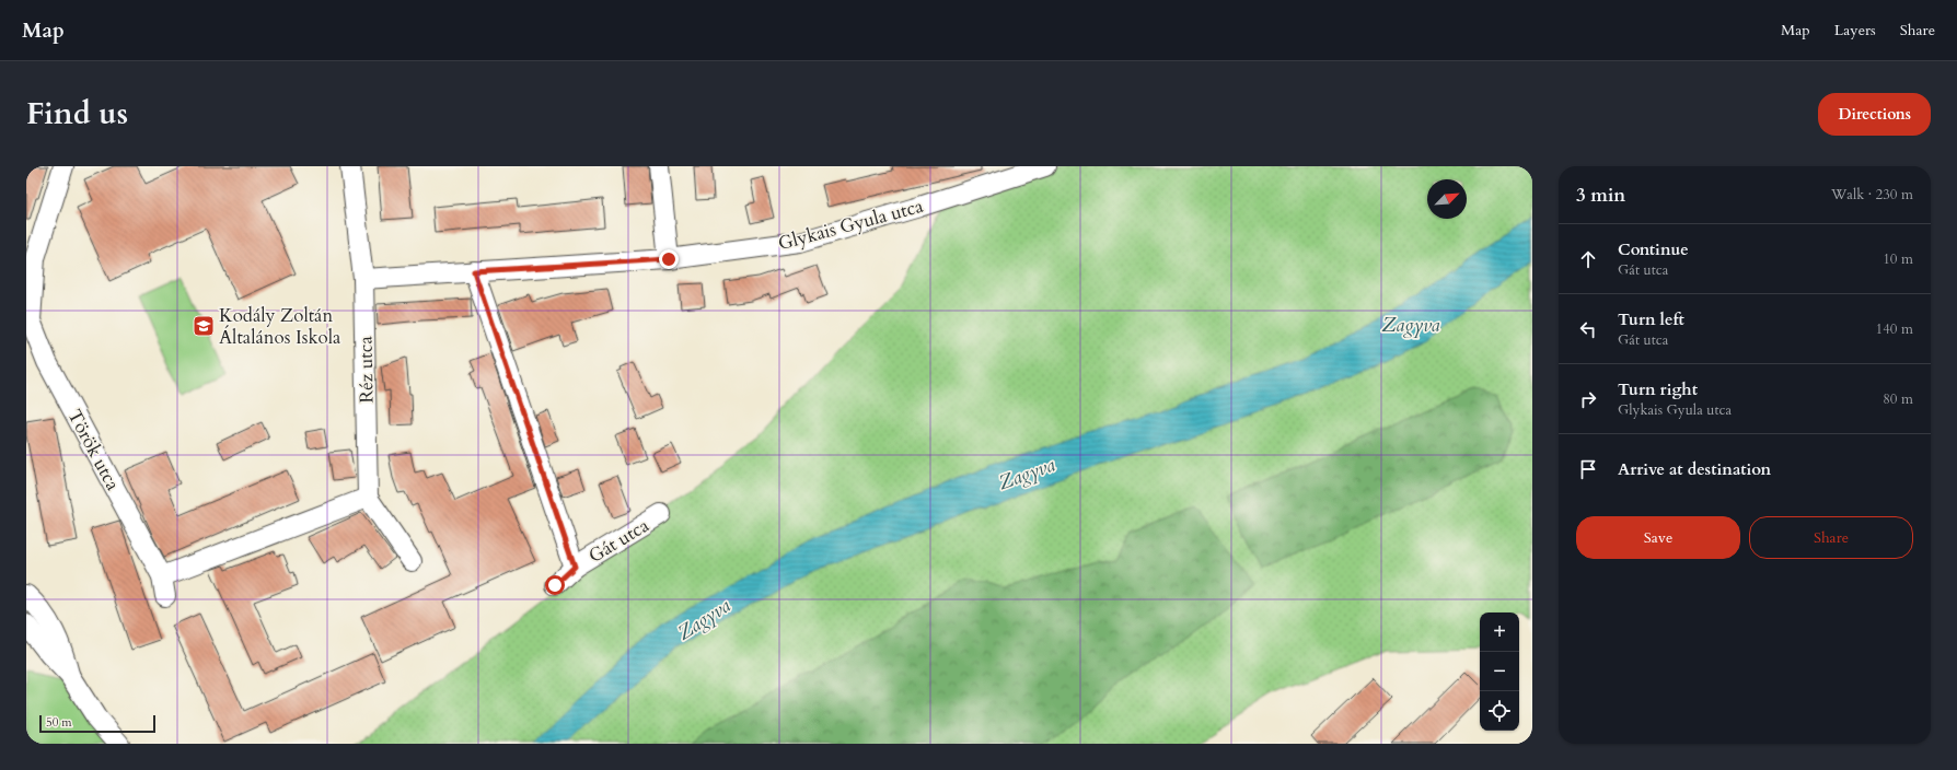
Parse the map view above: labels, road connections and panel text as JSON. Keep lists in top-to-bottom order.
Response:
{
  "streets": {
    "street": [
      "Glykais Gyula utca",
      "Réz utca",
      "Török utca",
      "Gát utca"
    ]
  },
  "crossings": [
    ["Glykais Gyula utca", "Réz utca"],
    ["Glykais Gyula utca", "Gát utca"]
  ],
  "water": ["Zagyva"],
  "places": {
    "school or university": ["Kodály Zoltán Általános Iskola"]
  },
  "scale_bar": "50 m",
  "north": "top right",
  "page": {
    "header": "Map",
    "nav": ["Map", "Layers", "Share"],
    "title": "Find us",
    "buttons": [
      "Directions",
      ["Save", "Share"]
    ],
    "heading": ["3 min", "Walk · 230 m"],
    "list": [
      ["Continue", "Gát utca", "10 m"],
      ["Turn left", "Gát utca", "140 m"],
      ["Turn right", "Glykais Gyula utca", "80 m"],
      "Arrive at destination"
    ],
    "map_buttons": ["+", "−"],
    "scale": "50 m"
  }
}
